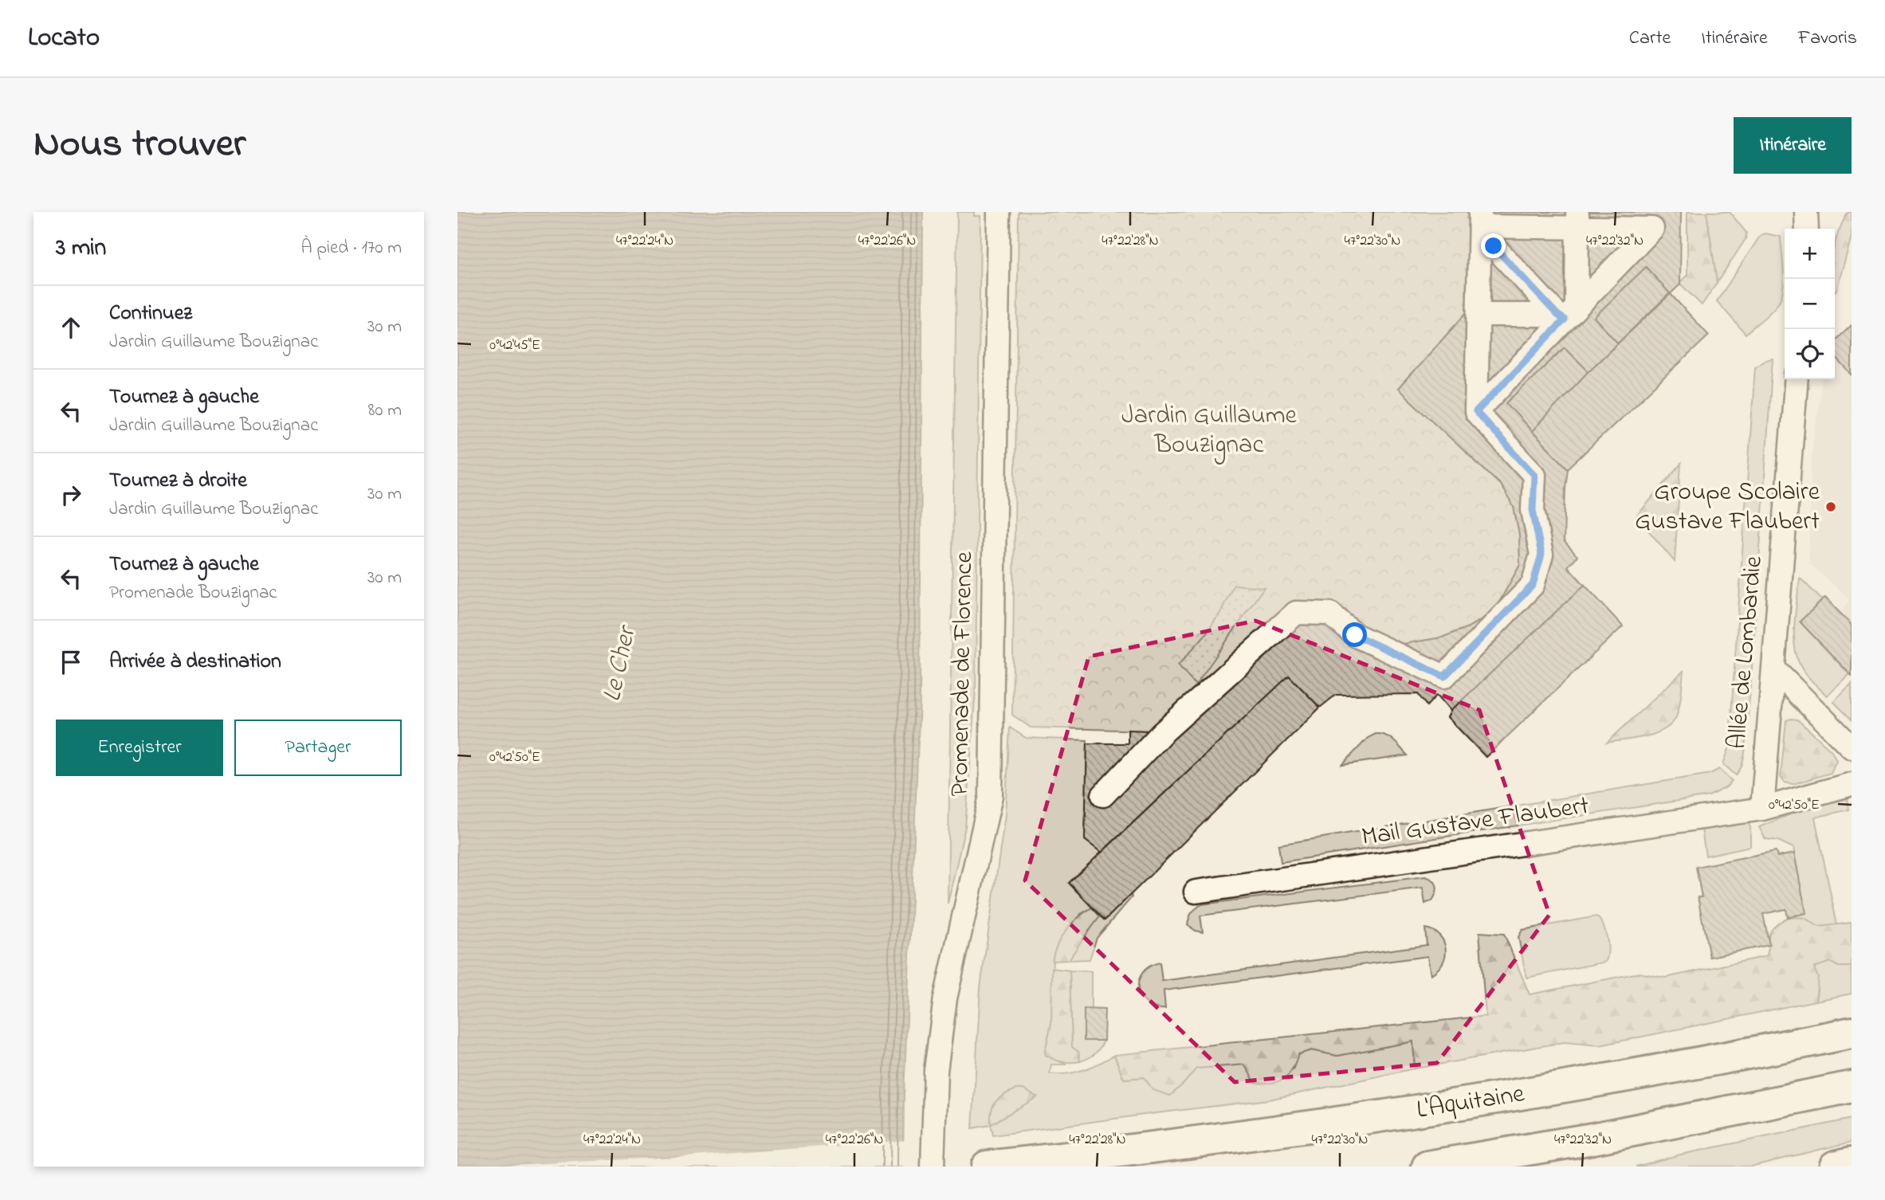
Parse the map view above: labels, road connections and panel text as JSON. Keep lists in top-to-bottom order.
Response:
{
  "streets": {
    "main road": ["L'Aquitaine"],
    "street": ["Allée de Lombardie", "Promenade de Florence", "Mail Gustave Flaubert"]
  },
  "crossings": [
    ["Allée de Lombardie", "Mail Gustave Flaubert"]
  ],
  "water": ["Le Cher"],
  "parks": ["Jardin Guillaume Bouzignac"],
  "places": ["Groupe Scolaire Gustave Flaubert"],
  "page": {
    "header": "Locato",
    "nav": ["Carte", "Itinéraire", "Favoris"],
    "title": "Nous trouver",
    "buttons": [
      "Itinéraire",
      ["Enregistrer", "Partager"]
    ],
    "heading": ["3 min", "À pied · 170 m"],
    "map_buttons": ["+", "−"],
    "list": [
      ["Continuez", "Jardin Guillaume Bouzignac", "30 m"],
      ["Tournez à gauche", "Jardin Guillaume Bouzignac", "80 m"],
      ["Tournez à droite", "Jardin Guillaume Bouzignac", "30 m"],
      ["Tournez à gauche", "Promenade Bouzignac", "30 m"],
      "Arrivée à destination"
    ]
  },
  "coordinates": [
    "47°22'24\"N",
    "47°22'26\"N",
    "47°22'28\"N",
    "47°22'30\"N",
    "47°22'32\"N",
    "0°42'45\"E",
    "0°42'50\"E"
  ]
}
